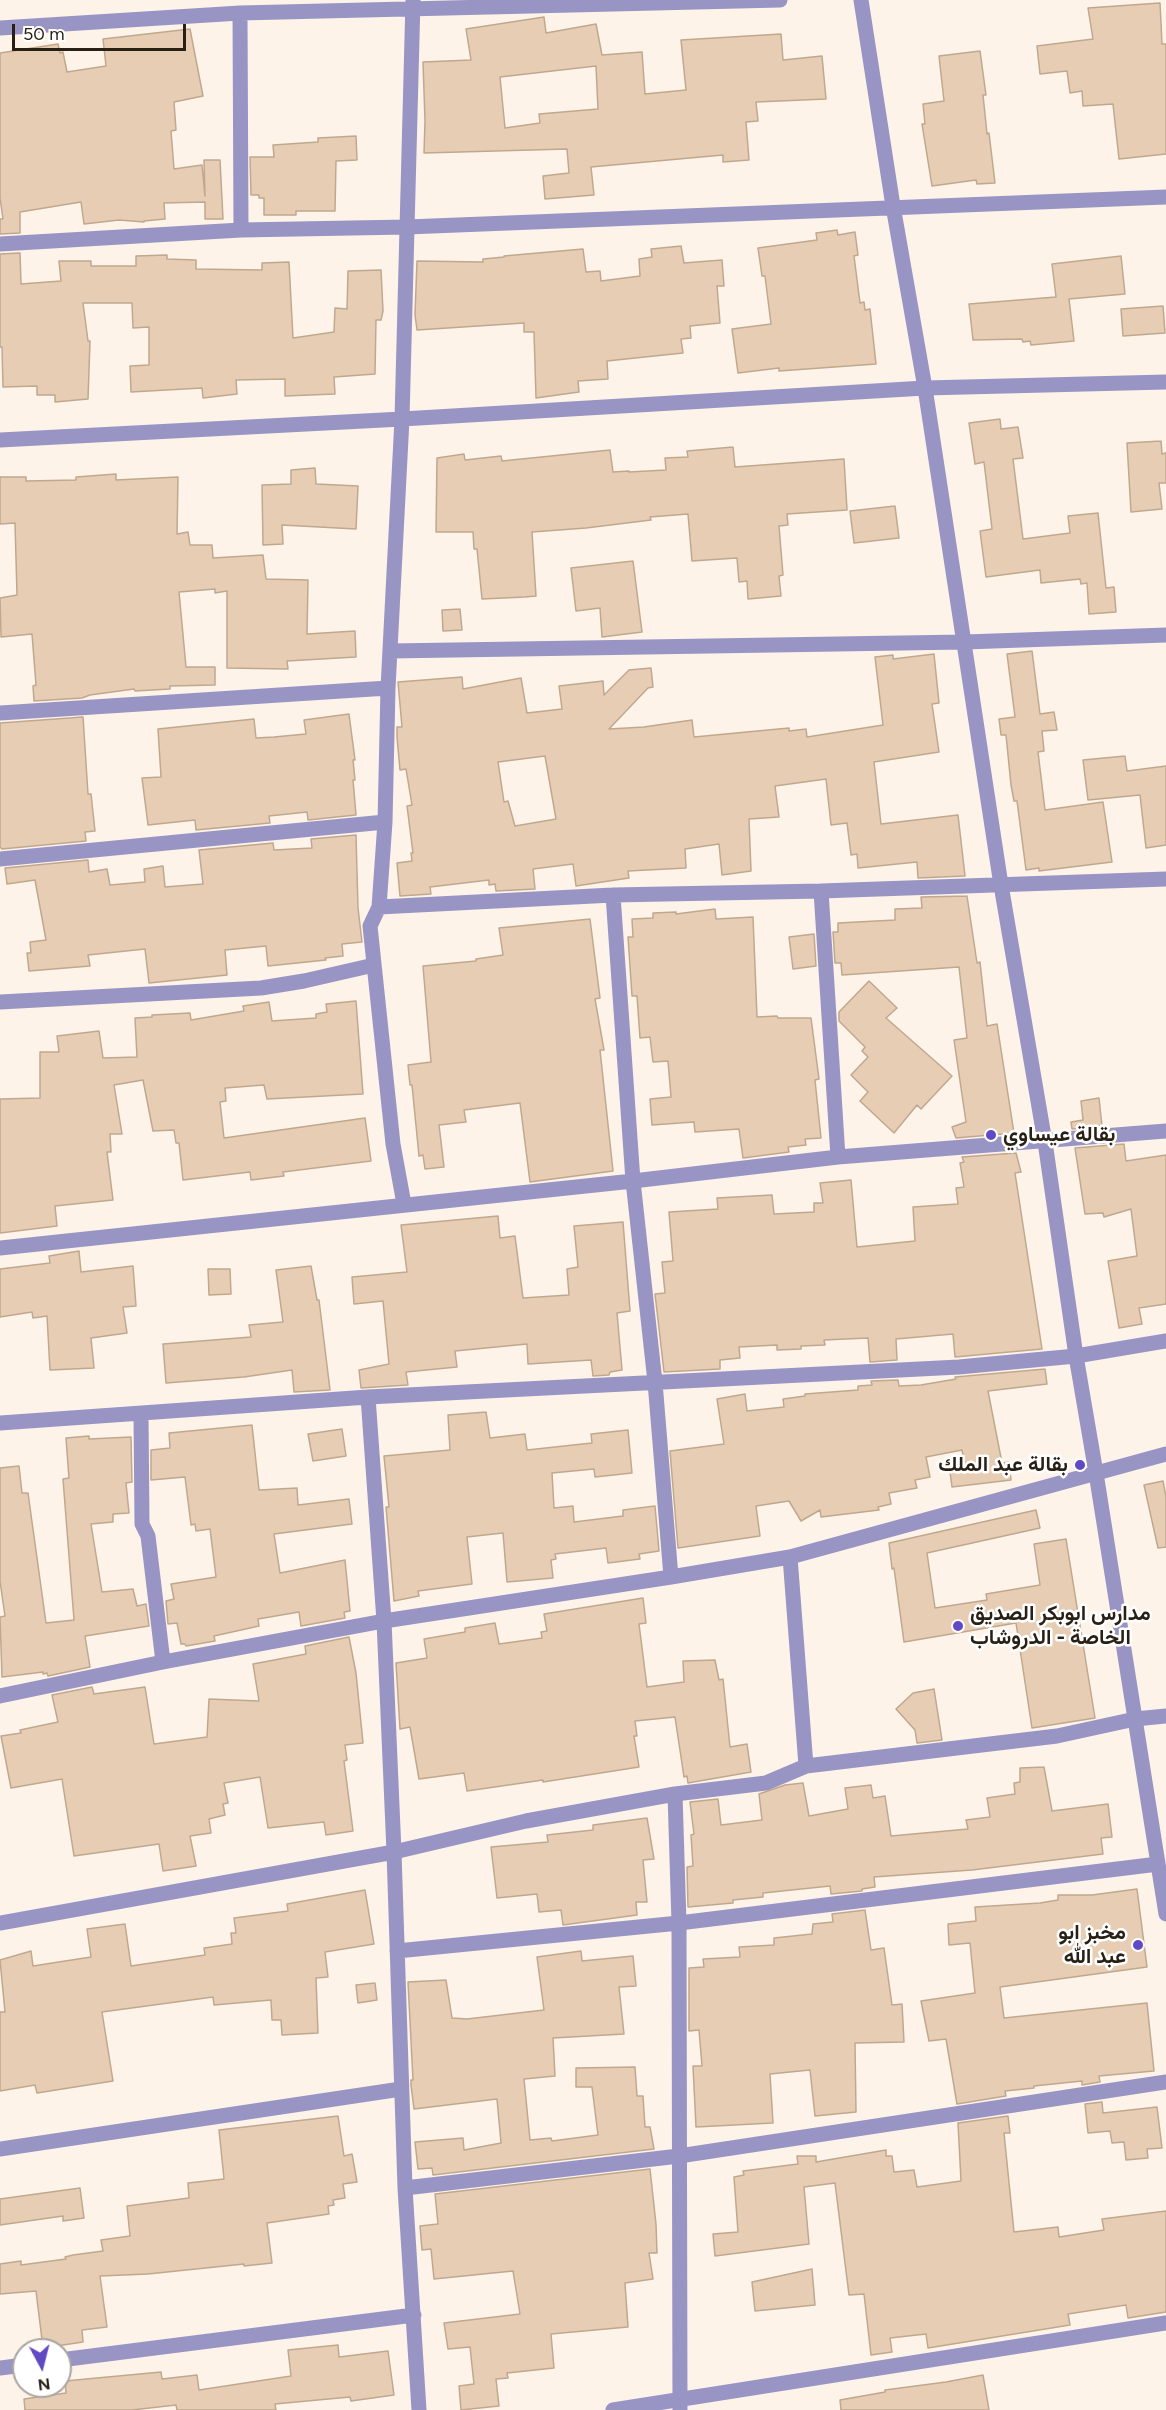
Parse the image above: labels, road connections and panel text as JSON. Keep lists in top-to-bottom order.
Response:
{
  "places": [
    "بقالة عيساوي",
    "بقالة عبد الملك",
    "مدارس ابوبكر الصديق الخاصة - الدروشاب",
    "مخبز ابو عبد الله"
  ],
  "scale_bar": "50 m",
  "north": "bottom"
}
